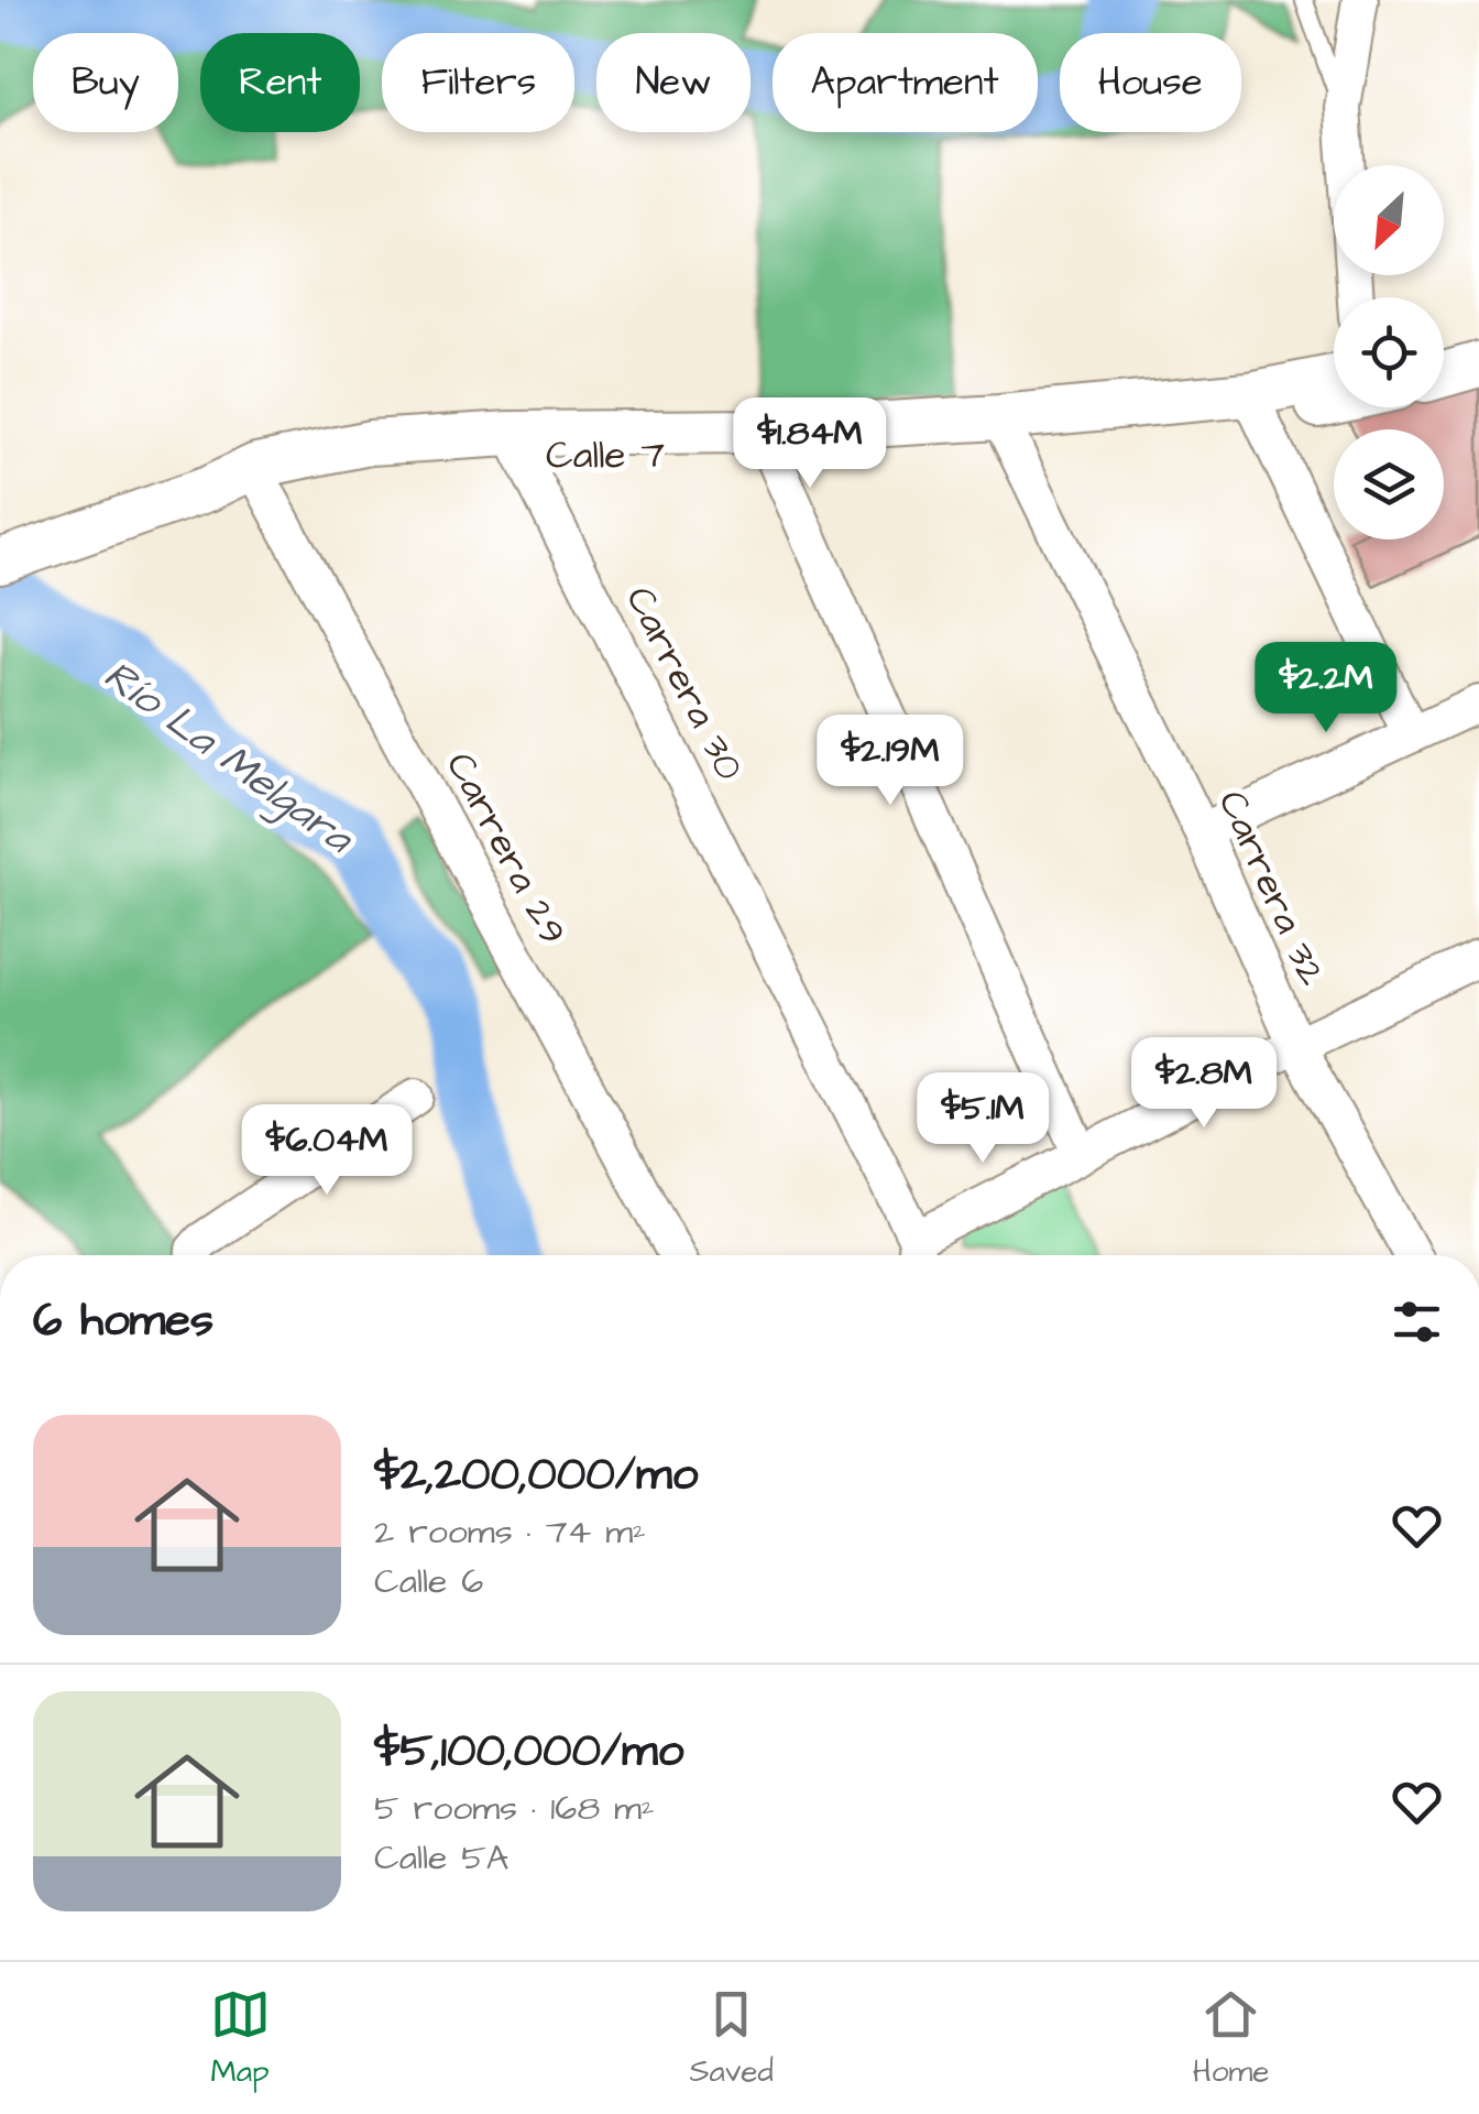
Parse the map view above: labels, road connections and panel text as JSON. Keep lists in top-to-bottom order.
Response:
{
  "streets": {
    "street": [
      "Calle 7",
      "Carrera 30",
      "Carrera 29",
      "Carrera 32"
    ]
  },
  "crossings": [
    ["Calle 7", "Carrera 30"],
    ["Calle 7", "Carrera 29"],
    ["Calle 7", "Carrera 32"]
  ],
  "water": ["Río La Melgara"],
  "north": "bottom left",
  "page": {
    "chip": [
      "Buy",
      "Rent",
      "Filters",
      "New",
      "Apartment",
      "House"
    ],
    "price": [
      "$1.84M",
      "$2.2M",
      "$2.19M",
      "$2.8M",
      "$5.1M",
      "$6.04M"
    ],
    "heading": "6 homes",
    "list": [
      {
        "name": "$2,200,000/mo",
        "note": "2 rooms · 74 m² · Calle 6"
      },
      {
        "name": "$5,100,000/mo",
        "note": "5 rooms · 168 m² · Calle 5A"
      }
    ],
    "tabs": ["Map", "Saved", "Home"]
  }
}
